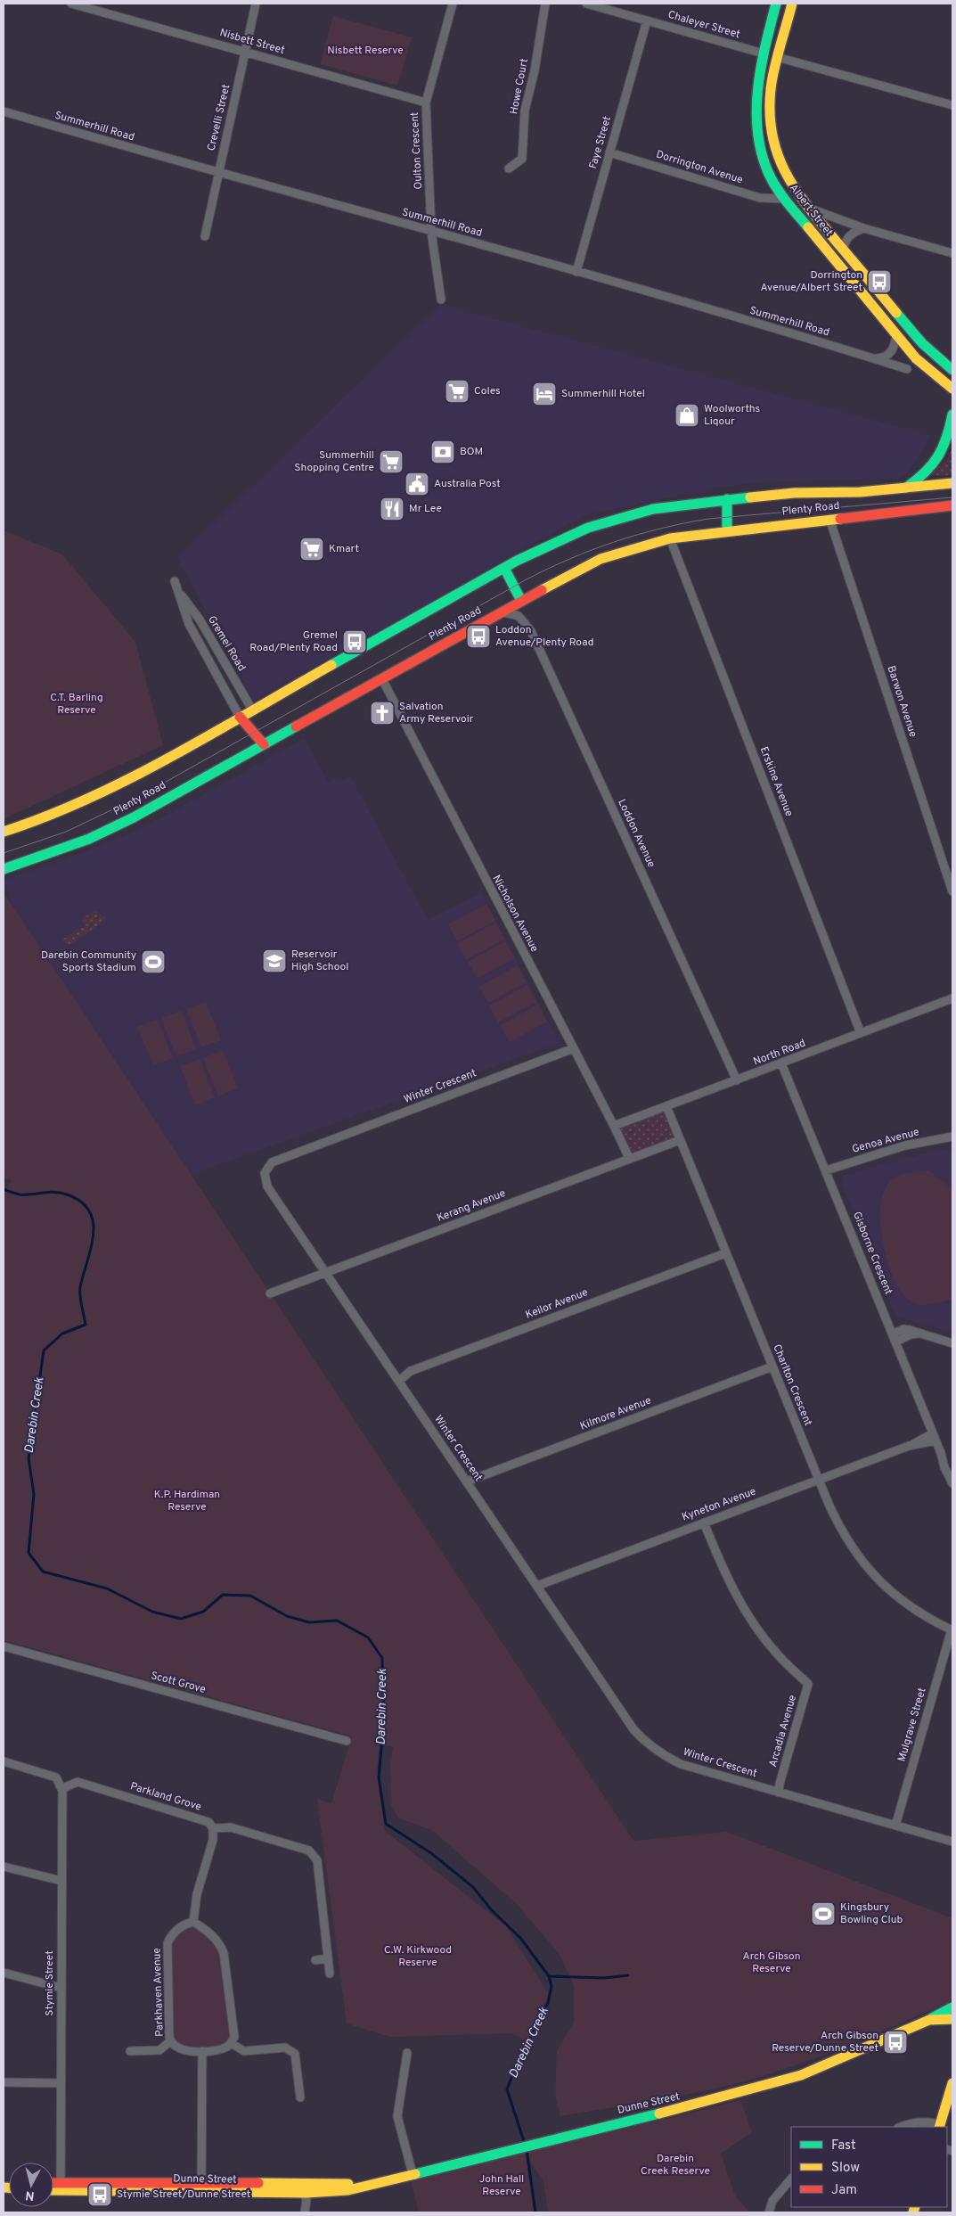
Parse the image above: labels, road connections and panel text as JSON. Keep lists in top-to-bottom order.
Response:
{
  "streets": {
    "main road": ["Albert Street", "Plenty Road", "Dunne Street"],
    "street": [
      "Chaleyer Street",
      "Nisbett Street",
      "Howe Court",
      "Crevelli Street",
      "Summerhill Road",
      "Faye Street",
      "Oulton Crescent",
      "Dorrington Avenue",
      "Gremel Road",
      "Barwon Avenue",
      "Erskine Avenue",
      "Loddon Avenue",
      "Nicholson Avenue",
      "North Road",
      "Winter Crescent",
      "Genoa Avenue",
      "Kerang Avenue",
      "Gisborne Crescent",
      "Keilor Avenue",
      "Charlton Crescent",
      "Kilmore Avenue",
      "Kyneton Avenue",
      "Scott Grove",
      "Mulgrave Street",
      "Arcadia Avenue",
      "Parkland Grove",
      "Stymie Street",
      "Parkhaven Avenue"
    ]
  },
  "crossings": [
    ["Chaleyer Street", "Faye Street"],
    ["Chaleyer Street", "Albert Street"],
    ["Nisbett Street", "Crevelli Street"],
    ["Nisbett Street", "Oulton Crescent"],
    ["Crevelli Street", "Summerhill Road"],
    ["Summerhill Road", "Faye Street"],
    ["Summerhill Road", "Oulton Crescent"],
    ["Faye Street", "Dorrington Avenue"],
    ["Dorrington Avenue", "Albert Street"],
    ["Plenty Road", "Gremel Road"],
    ["Plenty Road", "Barwon Avenue"],
    ["Plenty Road", "Erskine Avenue"],
    ["Plenty Road", "Loddon Avenue"],
    ["Plenty Road", "Nicholson Avenue"],
    ["Erskine Avenue", "North Road"],
    ["Loddon Avenue", "North Road"],
    ["Nicholson Avenue", "North Road"],
    ["Nicholson Avenue", "Winter Crescent"],
    ["Nicholson Avenue", "Kerang Avenue"],
    ["North Road", "Gisborne Crescent"],
    ["North Road", "Charlton Crescent"],
    ["Winter Crescent", "Kerang Avenue"],
    ["Winter Crescent", "Keilor Avenue"],
    ["Winter Crescent", "Kilmore Avenue"],
    ["Winter Crescent", "Kyneton Avenue"],
    ["Winter Crescent", "Mulgrave Street"],
    ["Winter Crescent", "Arcadia Avenue"],
    ["Genoa Avenue", "Gisborne Crescent"],
    ["Kerang Avenue", "Charlton Crescent"],
    ["Gisborne Crescent", "Kyneton Avenue"],
    ["Keilor Avenue", "Charlton Crescent"],
    ["Charlton Crescent", "Kilmore Avenue"],
    ["Charlton Crescent", "Kyneton Avenue"],
    ["Charlton Crescent", "Mulgrave Street"],
    ["Kyneton Avenue", "Arcadia Avenue"],
    ["Parkland Grove", "Stymie Street"],
    ["Stymie Street", "Dunne Street"]
  ],
  "water": ["Darebin Creek"],
  "parks": [
    "Nisbett Reserve",
    "C.T. Barling Reserve",
    "K.P. Hardiman Reserve",
    "C.W. Kirkwood Reserve",
    "Arch Gibson Reserve",
    "Darebin Creek Reserve",
    "John Hall Reserve"
  ],
  "places": {
    "bus stop": [
      "Dorrington Avenue/Albert Street",
      "Loddon Avenue/Plenty Road",
      "Gremel Road/Plenty Road",
      "Arch Gibson Reserve/Dunne Street",
      "Stymie Street/Dunne Street"
    ],
    "supermarket": ["Coles", "Summerhill Shopping Centre", "Kmart"],
    "hotel": ["Summerhill Hotel"],
    "shop": ["Woolworths Liqour"],
    "bank": ["BOM"],
    "public building": ["Australia Post"],
    "restaurant": ["Mr Lee"],
    "church": ["Salvation Army Reservoir"],
    "school or university": ["Reservoir High School"],
    "sports": ["Darebin Community Sports Stadium", "Kingsbury Bowling Club"]
  },
  "legend": ["Fast", "Slow", "Jam"],
  "north": "bottom"
}
